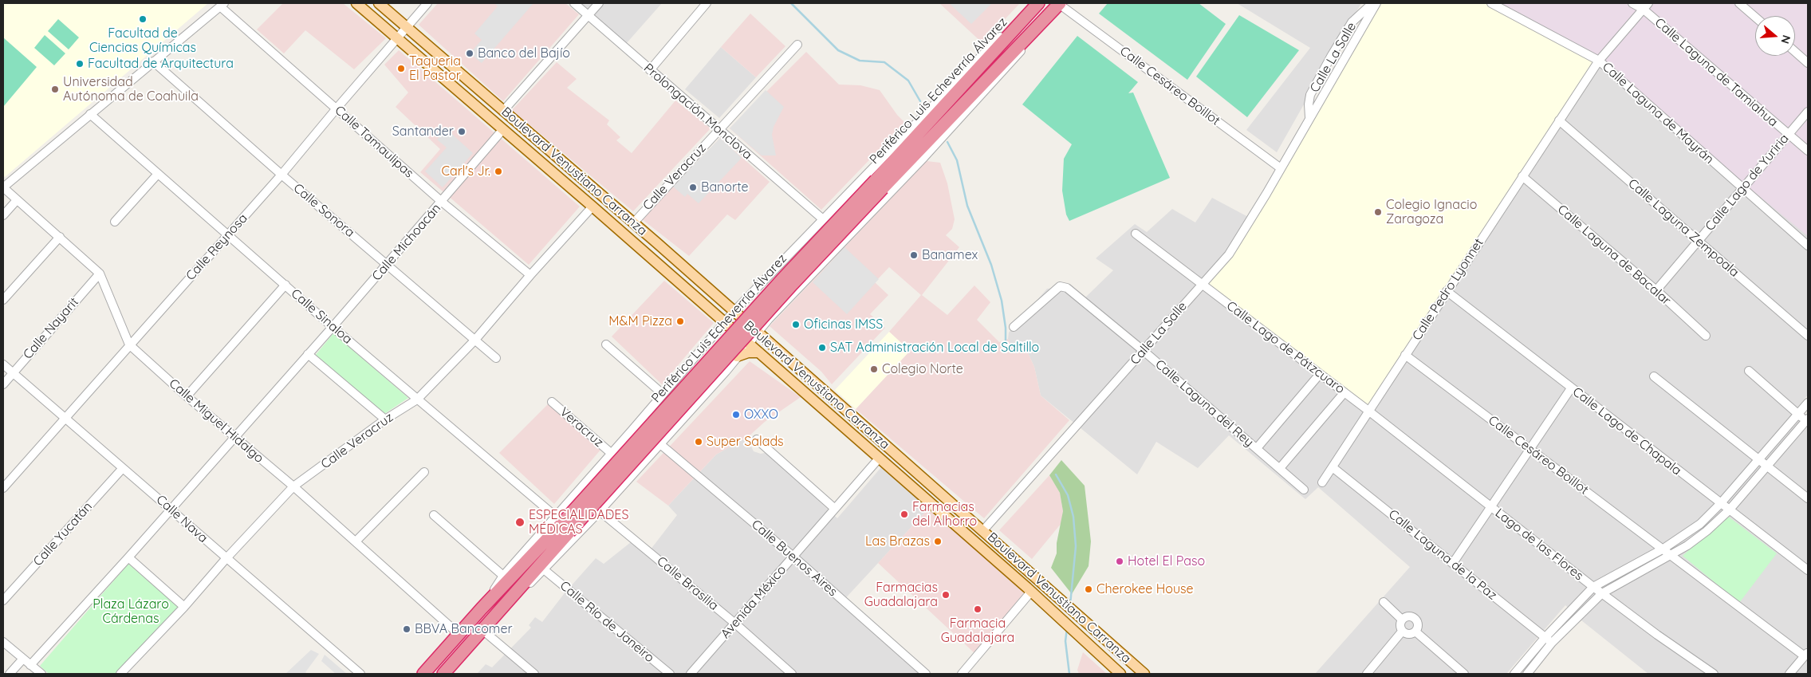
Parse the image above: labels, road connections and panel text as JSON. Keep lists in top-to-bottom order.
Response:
{
  "streets": {
    "highway": ["Periférico Luis Echeverría Álvarez"],
    "main road": ["Boulevard Venustiano Carranza"],
    "street": [
      "Calle La Salle",
      "Calle Laguna de Tamiahua",
      "Calle Cesáreo Boillot",
      "Prolongación Monclova",
      "Calle Laguna de Mayrán",
      "Calle Tamaulipas",
      "Calle Veracruz",
      "Calle Lago de Yuriria",
      "Calle Sonora",
      "Calle Laguna Zempoala",
      "Calle Michoacán",
      "Calle Reynosa",
      "Calle Laguna de Bacalar",
      "Calle Pedro Lyonnet",
      "Calle Sinaloa",
      "Calle Nayarit",
      "Calle Lago de Pátzcuaro",
      "Calle Laguna del Rey",
      "Calle Miguel Hidalgo",
      "Veracruz",
      "Calle Lago de Chapala",
      "Calle Nava",
      "Calle Yucatán",
      "Lago de las Flores",
      "Calle Laguna de la Paz",
      "Calle Buenos Aires",
      "Calle Brasilia",
      "Avenida México",
      "Calle Río de Janeiro"
    ]
  },
  "crossings": [
    ["Calle La Salle", "Calle Cesáreo Boillot"],
    ["Calle La Salle", "Boulevard Venustiano Carranza"],
    ["Calle La Salle", "Calle Lago de Pátzcuaro"],
    ["Calle La Salle", "Calle Laguna del Rey"],
    ["Calle Laguna de Tamiahua", "Calle Lago de Yuriria"],
    ["Calle Laguna de Tamiahua", "Calle Pedro Lyonnet"],
    ["Calle Cesáreo Boillot", "Periférico Luis Echeverría Álvarez"],
    ["Calle Cesáreo Boillot", "Calle Pedro Lyonnet"],
    ["Periférico Luis Echeverría Álvarez", "Boulevard Venustiano Carranza"],
    ["Periférico Luis Echeverría Álvarez", "Calle Sinaloa"],
    ["Periférico Luis Echeverría Álvarez", "Calle Miguel Hidalgo"],
    ["Periférico Luis Echeverría Álvarez", "Calle Buenos Aires"],
    ["Periférico Luis Echeverría Álvarez", "Calle Brasilia"],
    ["Periférico Luis Echeverría Álvarez", "Calle Río de Janeiro"],
    ["Prolongación Monclova", "Calle Veracruz"],
    ["Calle Laguna de Mayrán", "Calle Lago de Yuriria"],
    ["Calle Laguna de Mayrán", "Calle Pedro Lyonnet"],
    ["Calle Tamaulipas", "Calle Veracruz"],
    ["Calle Tamaulipas", "Calle Michoacán"],
    ["Calle Tamaulipas", "Calle Reynosa"],
    ["Boulevard Venustiano Carranza", "Calle Veracruz"],
    ["Boulevard Venustiano Carranza", "Calle Michoacán"],
    ["Boulevard Venustiano Carranza", "Calle Reynosa"],
    ["Boulevard Venustiano Carranza", "Avenida México"],
    ["Calle Veracruz", "Calle Sonora"],
    ["Calle Veracruz", "Calle Sinaloa"],
    ["Calle Veracruz", "Calle Miguel Hidalgo"],
    ["Calle Veracruz", "Calle Nava"],
    ["Calle Lago de Yuriria", "Calle Laguna Zempoala"],
    ["Calle Lago de Yuriria", "Calle Laguna de Bacalar"],
    ["Calle Sonora", "Calle Michoacán"],
    ["Calle Sonora", "Calle Reynosa"],
    ["Calle Laguna Zempoala", "Calle Pedro Lyonnet"],
    ["Calle Michoacán", "Calle Sinaloa"],
    ["Calle Michoacán", "Calle Miguel Hidalgo"],
    ["Calle Michoacán", "Calle Nava"],
    ["Calle Reynosa", "Calle Sinaloa"],
    ["Calle Reynosa", "Calle Miguel Hidalgo"],
    ["Calle Reynosa", "Calle Nava"],
    ["Calle Laguna de Bacalar", "Calle Pedro Lyonnet"],
    ["Calle Pedro Lyonnet", "Calle Lago de Pátzcuaro"],
    ["Calle Pedro Lyonnet", "Calle Lago de Chapala"],
    ["Calle Pedro Lyonnet", "Lago de las Flores"],
    ["Calle Pedro Lyonnet", "Calle Laguna de la Paz"],
    ["Calle Nayarit", "Calle Miguel Hidalgo"],
    ["Calle Nayarit", "Calle Nava"],
    ["Calle Lago de Pátzcuaro", "Lago de las Flores"],
    ["Calle Nava", "Calle Yucatán"],
    ["Calle Buenos Aires", "Avenida México"],
    ["Calle Brasilia", "Avenida México"]
  ],
  "parks": ["Plaza Lázaro Cárdenas"],
  "places": [
    "Facultad de Ciencias Químicas",
    "Banco del Bajío",
    "Facultad de Arquitectura",
    "Taqueria El Pastor",
    "Universidad Autónoma de Coahuila",
    "Santander",
    "Carl's Jr.",
    "Banorte",
    "Colegio Ignacio Zaragoza",
    "Banamex",
    "M&M Pizza",
    "Oficinas IMSS",
    "SAT Administración Local de Saltillo",
    "Colegio Norte",
    "OXXO",
    "Super Salads",
    "Farmacias del Alhorro",
    "ESPECIALIDADES MÉDICAS",
    "Las Brazas",
    "Hotel El Paso",
    "Cherokee House",
    "Farmacias Guadalajara",
    "Farmacia Guadalajara",
    "BBVA Bancomer"
  ],
  "north": "right"
}
